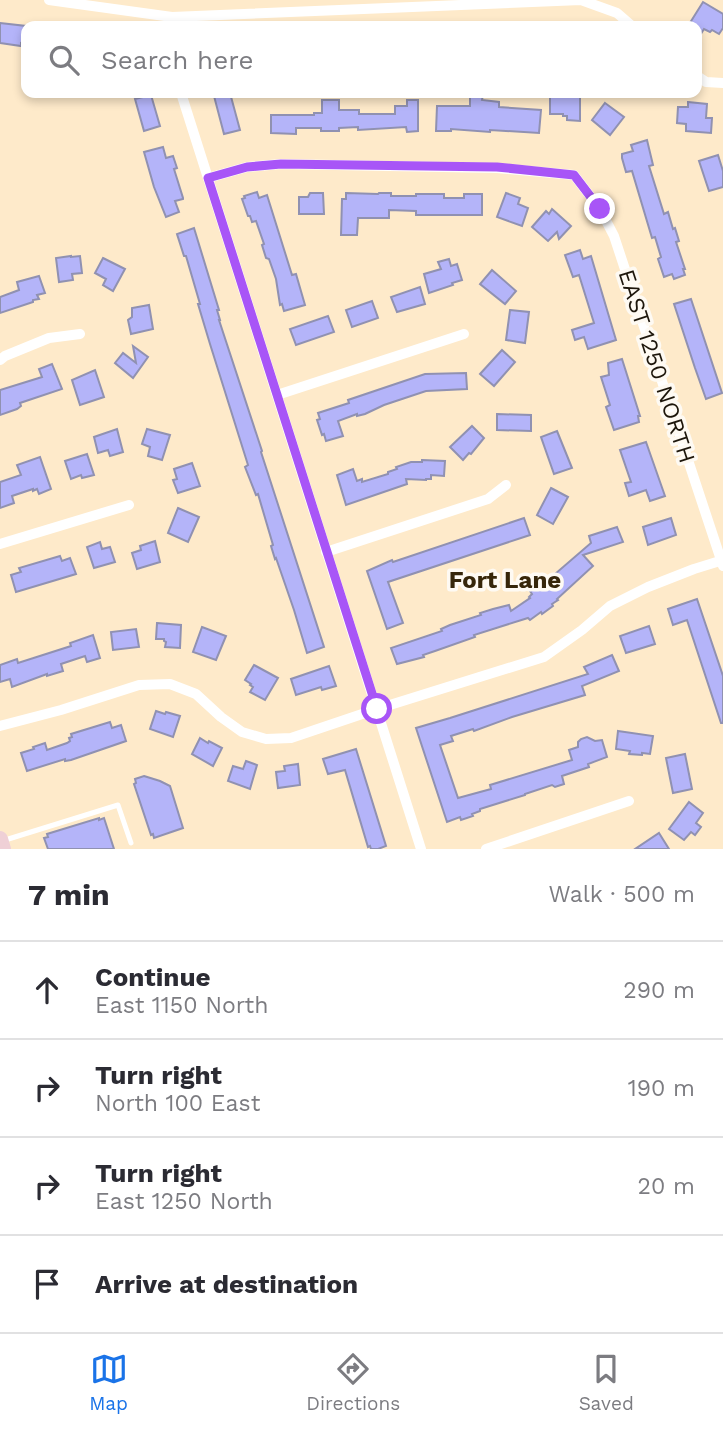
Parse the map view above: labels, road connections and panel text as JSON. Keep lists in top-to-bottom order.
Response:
{
  "streets": {
    "street": ["EAST 1250 NORTH"]
  },
  "districts": ["Fort Lane"],
  "page": {
    "search": "Search here",
    "heading": ["7 min", "Walk · 500 m"],
    "list": [
      ["Continue", "East 1150 North", "290 m"],
      ["Turn right", "North 100 East", "190 m"],
      ["Turn right", "East 1250 North", "20 m"],
      "Arrive at destination"
    ],
    "nav": ["Map", "Directions", "Saved"]
  }
}
